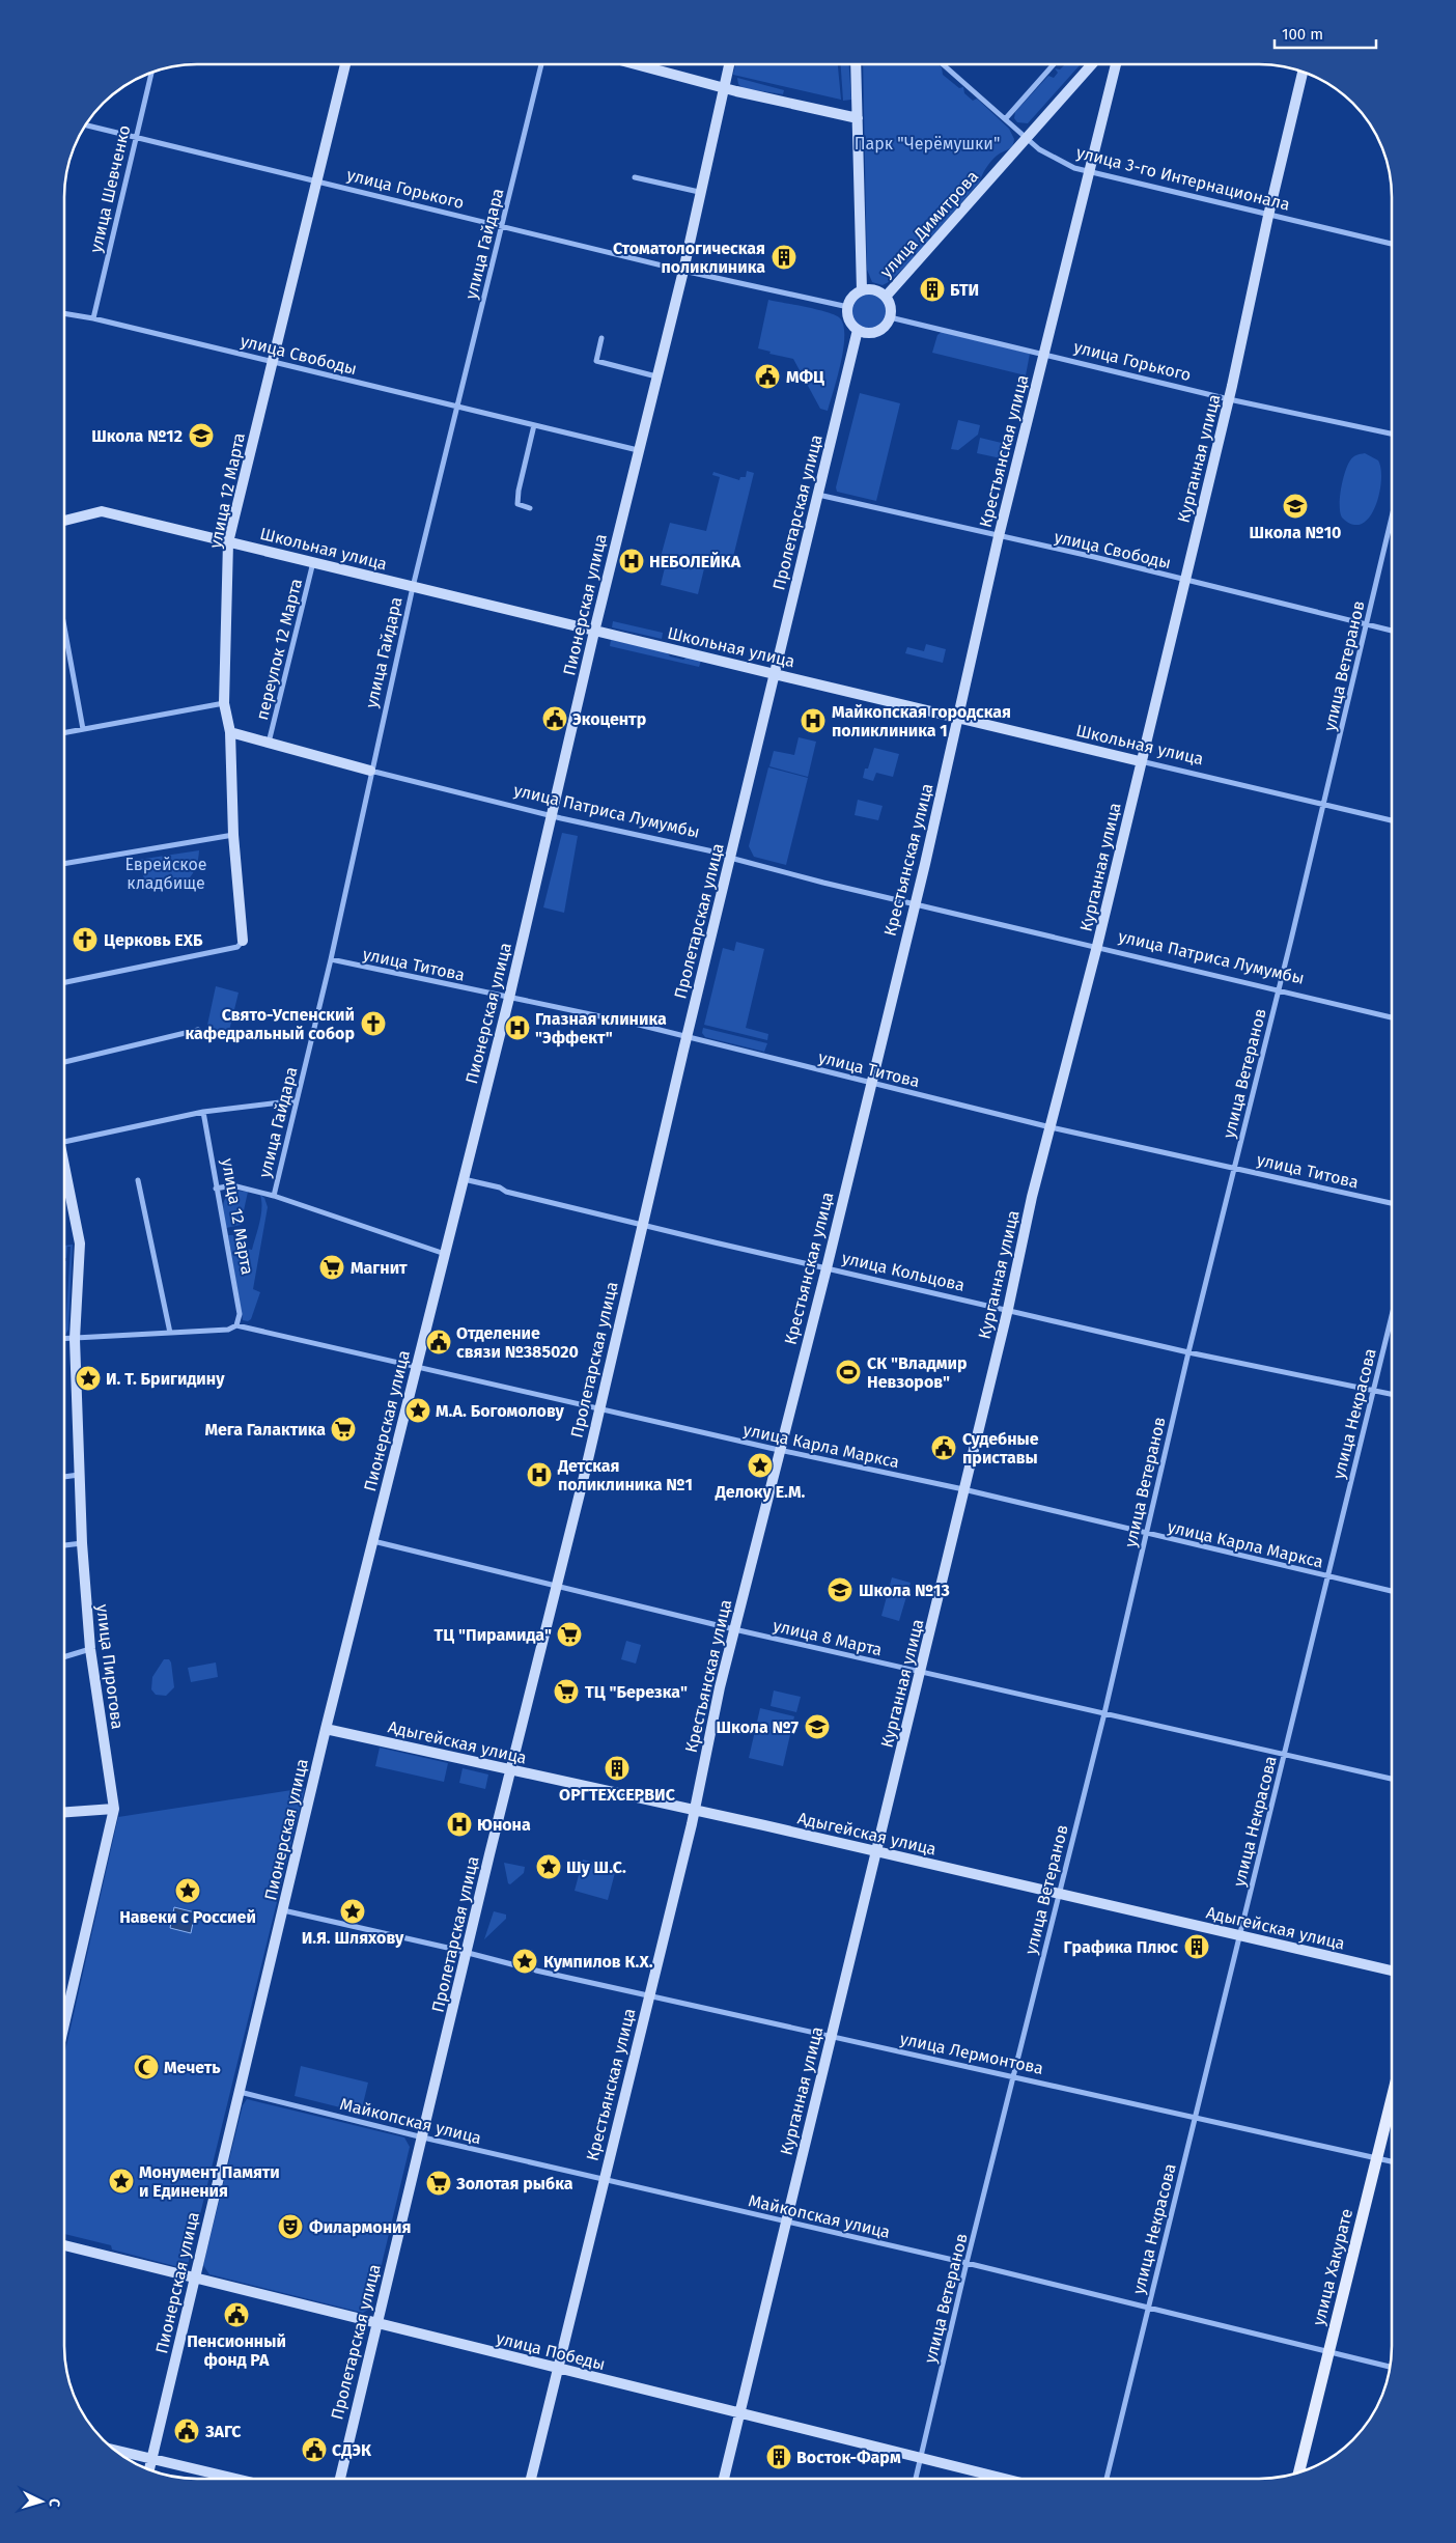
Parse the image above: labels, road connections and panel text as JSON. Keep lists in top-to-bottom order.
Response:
{
  "streets": {
    "main road": ["улица Хакурате"],
    "street": [
      "улица 3-го Интернационала",
      "улица Шевченко",
      "улица Горького",
      "улица Димитрова",
      "улица Гайдара",
      "улица Свободы",
      "Крестьянская улица",
      "Курганная улица",
      "улица 12 Марта",
      "Пролетарская улица",
      "Школьная улица",
      "Пионерская улица",
      "переулок 12 Марта",
      "улица Ветеранов",
      "улица Патриса Лумумбы",
      "улица Титова",
      "улица Кольцова",
      "улица Некрасова",
      "улица Карла Маркса",
      "улица 8 Марта",
      "улица Пирогова",
      "Адыгейская улица",
      "улица Лермонтова",
      "Майкопская улица",
      "улица Победы"
    ]
  },
  "crossings": [
    ["улица 3-го Интернационала", "улица Димитрова"],
    ["улица 3-го Интернационала", "Крестьянская улица"],
    ["улица 3-го Интернационала", "Курганная улица"],
    ["улица Шевченко", "улица Горького"],
    ["улица Шевченко", "улица Свободы"],
    ["улица Горького", "улица Димитрова"],
    ["улица Горького", "улица Гайдара"],
    ["улица Горького", "Крестьянская улица"],
    ["улица Горького", "Курганная улица"],
    ["улица Горького", "улица 12 Марта"],
    ["улица Горького", "Пролетарская улица"],
    ["улица Горького", "Пионерская улица"],
    ["улица Димитрова", "Пролетарская улица"],
    ["улица Гайдара", "улица Свободы"],
    ["улица Гайдара", "Школьная улица"],
    ["улица Гайдара", "улица Патриса Лумумбы"],
    ["улица Гайдара", "улица Титова"],
    ["улица Свободы", "Крестьянская улица"],
    ["улица Свободы", "Курганная улица"],
    ["улица Свободы", "улица 12 Марта"],
    ["улица Свободы", "Пролетарская улица"],
    ["улица Свободы", "Пионерская улица"],
    ["улица Свободы", "улица Ветеранов"],
    ["Крестьянская улица", "Школьная улица"],
    ["Крестьянская улица", "улица Патриса Лумумбы"],
    ["Крестьянская улица", "улица Титова"],
    ["Крестьянская улица", "улица Кольцова"],
    ["Крестьянская улица", "улица Карла Маркса"],
    ["Крестьянская улица", "улица 8 Марта"],
    ["Крестьянская улица", "Адыгейская улица"],
    ["Крестьянская улица", "улица Лермонтова"],
    ["Крестьянская улица", "Майкопская улица"],
    ["Крестьянская улица", "улица Победы"],
    ["Курганная улица", "Школьная улица"],
    ["Курганная улица", "улица Патриса Лумумбы"],
    ["Курганная улица", "улица Титова"],
    ["Курганная улица", "улица Кольцова"],
    ["Курганная улица", "улица Карла Маркса"],
    ["Курганная улица", "улица 8 Марта"],
    ["Курганная улица", "Адыгейская улица"],
    ["Курганная улица", "улица Лермонтова"],
    ["Курганная улица", "Майкопская улица"],
    ["Курганная улица", "улица Победы"],
    ["улица 12 Марта", "Школьная улица"],
    ["улица 12 Марта", "улица Патриса Лумумбы"],
    ["улица 12 Марта", "улица Карла Маркса"],
    ["Пролетарская улица", "Школьная улица"],
    ["Пролетарская улица", "улица Патриса Лумумбы"],
    ["Пролетарская улица", "улица Титова"],
    ["Пролетарская улица", "улица Кольцова"],
    ["Пролетарская улица", "улица Карла Маркса"],
    ["Пролетарская улица", "улица 8 Марта"],
    ["Пролетарская улица", "Адыгейская улица"],
    ["Пролетарская улица", "Майкопская улица"],
    ["Пролетарская улица", "улица Победы"],
    ["Школьная улица", "Пионерская улица"],
    ["Школьная улица", "переулок 12 Марта"],
    ["Школьная улица", "улица Ветеранов"],
    ["Пионерская улица", "улица Патриса Лумумбы"],
    ["Пионерская улица", "улица Титова"],
    ["Пионерская улица", "улица Кольцова"],
    ["Пионерская улица", "улица Карла Маркса"],
    ["Пионерская улица", "улица 8 Марта"],
    ["Пионерская улица", "Адыгейская улица"],
    ["Пионерская улица", "Майкопская улица"],
    ["Пионерская улица", "улица Победы"],
    ["переулок 12 Марта", "улица Патриса Лумумбы"],
    ["улица Ветеранов", "улица Патриса Лумумбы"],
    ["улица Ветеранов", "улица Титова"],
    ["улица Ветеранов", "улица Кольцова"],
    ["улица Ветеранов", "улица Карла Маркса"],
    ["улица Ветеранов", "улица 8 Марта"],
    ["улица Ветеранов", "Адыгейская улица"],
    ["улица Ветеранов", "улица Лермонтова"],
    ["улица Ветеранов", "Майкопская улица"],
    ["улица Ветеранов", "улица Победы"],
    ["улица Кольцова", "улица Некрасова"],
    ["улица Некрасова", "улица Карла Маркса"],
    ["улица Некрасова", "улица 8 Марта"],
    ["улица Некрасова", "Адыгейская улица"],
    ["улица Некрасова", "улица Лермонтова"],
    ["улица Некрасова", "Майкопская улица"],
    ["улица Лермонтова", "улица Хакурате"],
    ["Майкопская улица", "улица Хакурате"]
  ],
  "parks": ["Парк \"Черёмушки\"", "Еврейское кладбище"],
  "places": {
    "building": [
      "Стоматологическая поликлиника",
      "БТИ",
      "ОРГТЕХСЕРВИС",
      "Графика Плюс",
      "Восток-Фарм"
    ],
    "public building": [
      "МФЦ",
      "Экоцентр",
      "Отделение связи №385020",
      "Судебные приставы",
      "Пенсионный фонд РА",
      "ЗАГС",
      "СДЭК"
    ],
    "school or university": [
      "Школа №12",
      "Школа №10",
      "Школа №13",
      "Школа №7"
    ],
    "hospital": [
      "НЕБОЛЕЙКА",
      "Майкопская городская поликлиника 1",
      "Глазная клиника \"Эффект\"",
      "Детская поликлиника №1",
      "Юнона"
    ],
    "church": ["Церковь ЕХБ", "Свято-Успенский кафедральный собор"],
    "supermarket": [
      "Магнит",
      "Мега Галактика",
      "ТЦ \"Пирамида\"",
      "ТЦ \"Березка\"",
      "Золотая рыбка"
    ],
    "sports": ["СК \"Владмир Невзоров\""],
    "place": [
      "И. Т. Бригидину",
      "М.А. Богомолову",
      "Делоку Е.М.",
      "Шу Ш.С.",
      "Навеки с Россией",
      "И.Я. Шляхову",
      "Кумпилов К.Х.",
      "Монумент Памяти и Единения"
    ],
    "mosque": ["Мечеть"],
    "theatre": ["Филармония"]
  },
  "scale_bar": "100 m",
  "north": "right"
}
